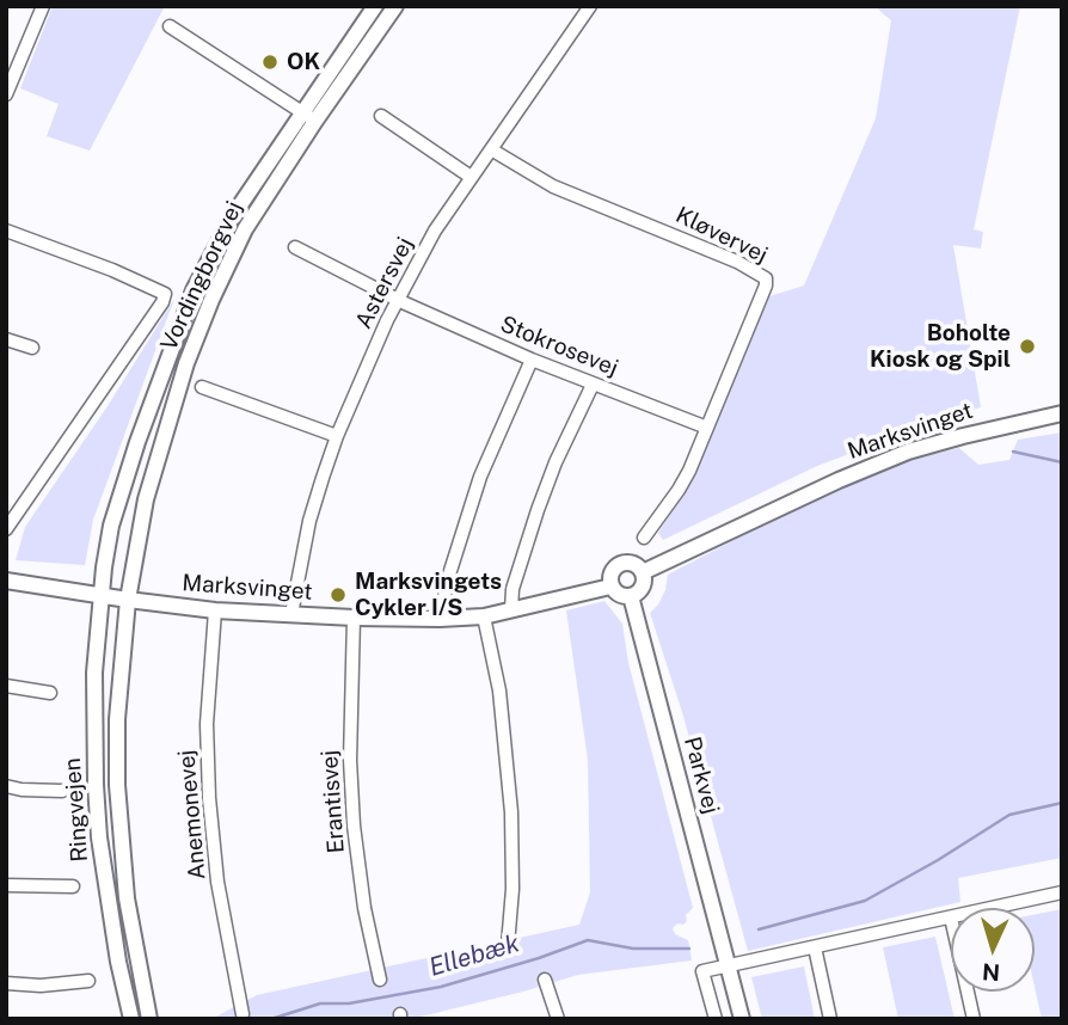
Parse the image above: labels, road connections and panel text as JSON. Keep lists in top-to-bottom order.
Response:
{
  "streets": {
    "main road": [
      "Vordingborgvej",
      "Marksvinget",
      "Parkvej",
      "Ringvejen"
    ],
    "street": [
      "Kløvervej",
      "Astersvej",
      "Stokrosevej",
      "Erantisvej",
      "Anemonevej"
    ]
  },
  "crossings": [
    ["Kløvervej", "Astersvej"],
    ["Kløvervej", "Stokrosevej"],
    ["Vordingborgvej", "Marksvinget"],
    ["Vordingborgvej", "Ringvejen"],
    ["Astersvej", "Stokrosevej"],
    ["Astersvej", "Marksvinget"],
    ["Marksvinget", "Parkvej"],
    ["Marksvinget", "Erantisvej"],
    ["Marksvinget", "Ringvejen"],
    ["Marksvinget", "Anemonevej"]
  ],
  "water": ["Ellebæk"],
  "places": ["OK", "Boholte Kiosk og Spil", "Marksvingets Cykler I/S"],
  "north": "bottom"
}
